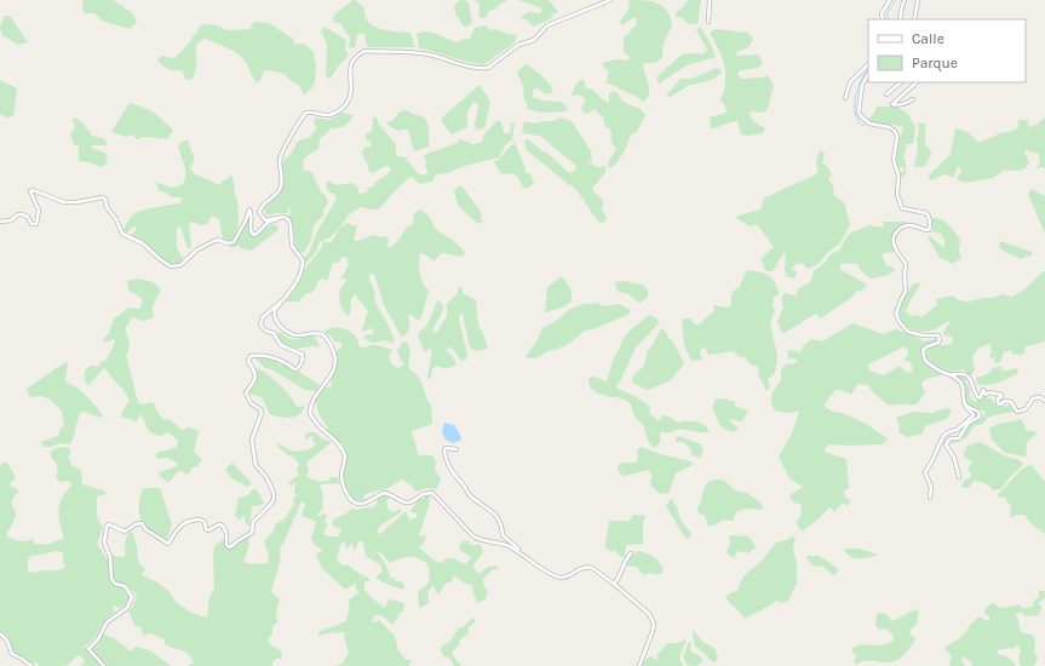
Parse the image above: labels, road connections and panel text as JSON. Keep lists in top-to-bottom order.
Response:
{
  "legend": ["Calle", "Parque"]
}
